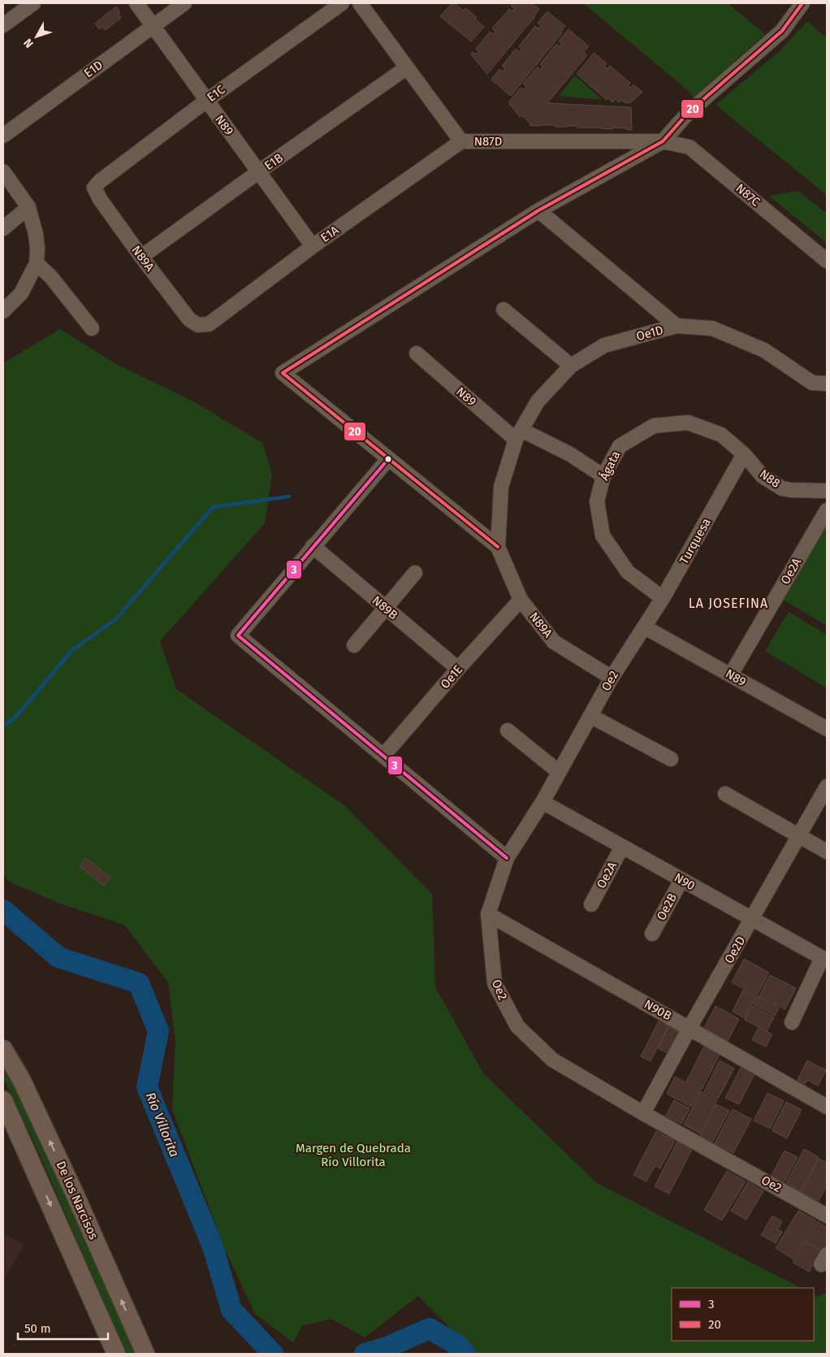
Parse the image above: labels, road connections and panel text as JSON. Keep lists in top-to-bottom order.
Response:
{
  "streets": {
    "main road": ["De los Narcisos"],
    "street": [
      "E1D",
      "E1C",
      "N89",
      "N87D",
      "E1B",
      "N87C",
      "E1A",
      "N89A",
      "Oe1D",
      "Ágata",
      "N88",
      "Turquesa",
      "Oe2A",
      "N89B",
      "Oe1E",
      "Oe2",
      "N90",
      "Oe2B",
      "Oe2D",
      "N90B"
    ]
  },
  "crossings": [
    ["E1D", "N89"],
    ["E1C", "N89"],
    ["E1C", "N89A"],
    ["N89", "E1B"],
    ["N89", "E1A"],
    ["N89", "N89A"],
    ["N89", "Oe1D"],
    ["N89", "Ágata"],
    ["N89", "Turquesa"],
    ["N89", "Oe2A"],
    ["N89", "Oe2"],
    ["N87D", "E1B"],
    ["N87D", "N87C"],
    ["N87D", "E1A"],
    ["E1B", "N89A"],
    ["E1A", "N89A"],
    ["N89A", "Oe1D"],
    ["N89A", "Oe1E"],
    ["N89A", "Oe2"],
    ["Ágata", "N88"],
    ["Ágata", "Turquesa"],
    ["N88", "Turquesa"],
    ["Turquesa", "Oe2"],
    ["Oe2A", "N90"],
    ["N89B", "Oe1E"],
    ["Oe2", "N90"],
    ["Oe2", "Oe2D"],
    ["Oe2", "N90B"],
    ["N90", "Oe2B"],
    ["N90", "Oe2D"],
    ["Oe2D", "N90B"]
  ],
  "districts": ["LA JOSEFINA"],
  "water": ["Río Villorita"],
  "parks": ["Margen de Quebrada Río Villorita"],
  "lines": ["transit line 20", "transit line 3"],
  "legend": ["3", "20"],
  "scale_bar": "50 m",
  "north": "bottom left"
}
